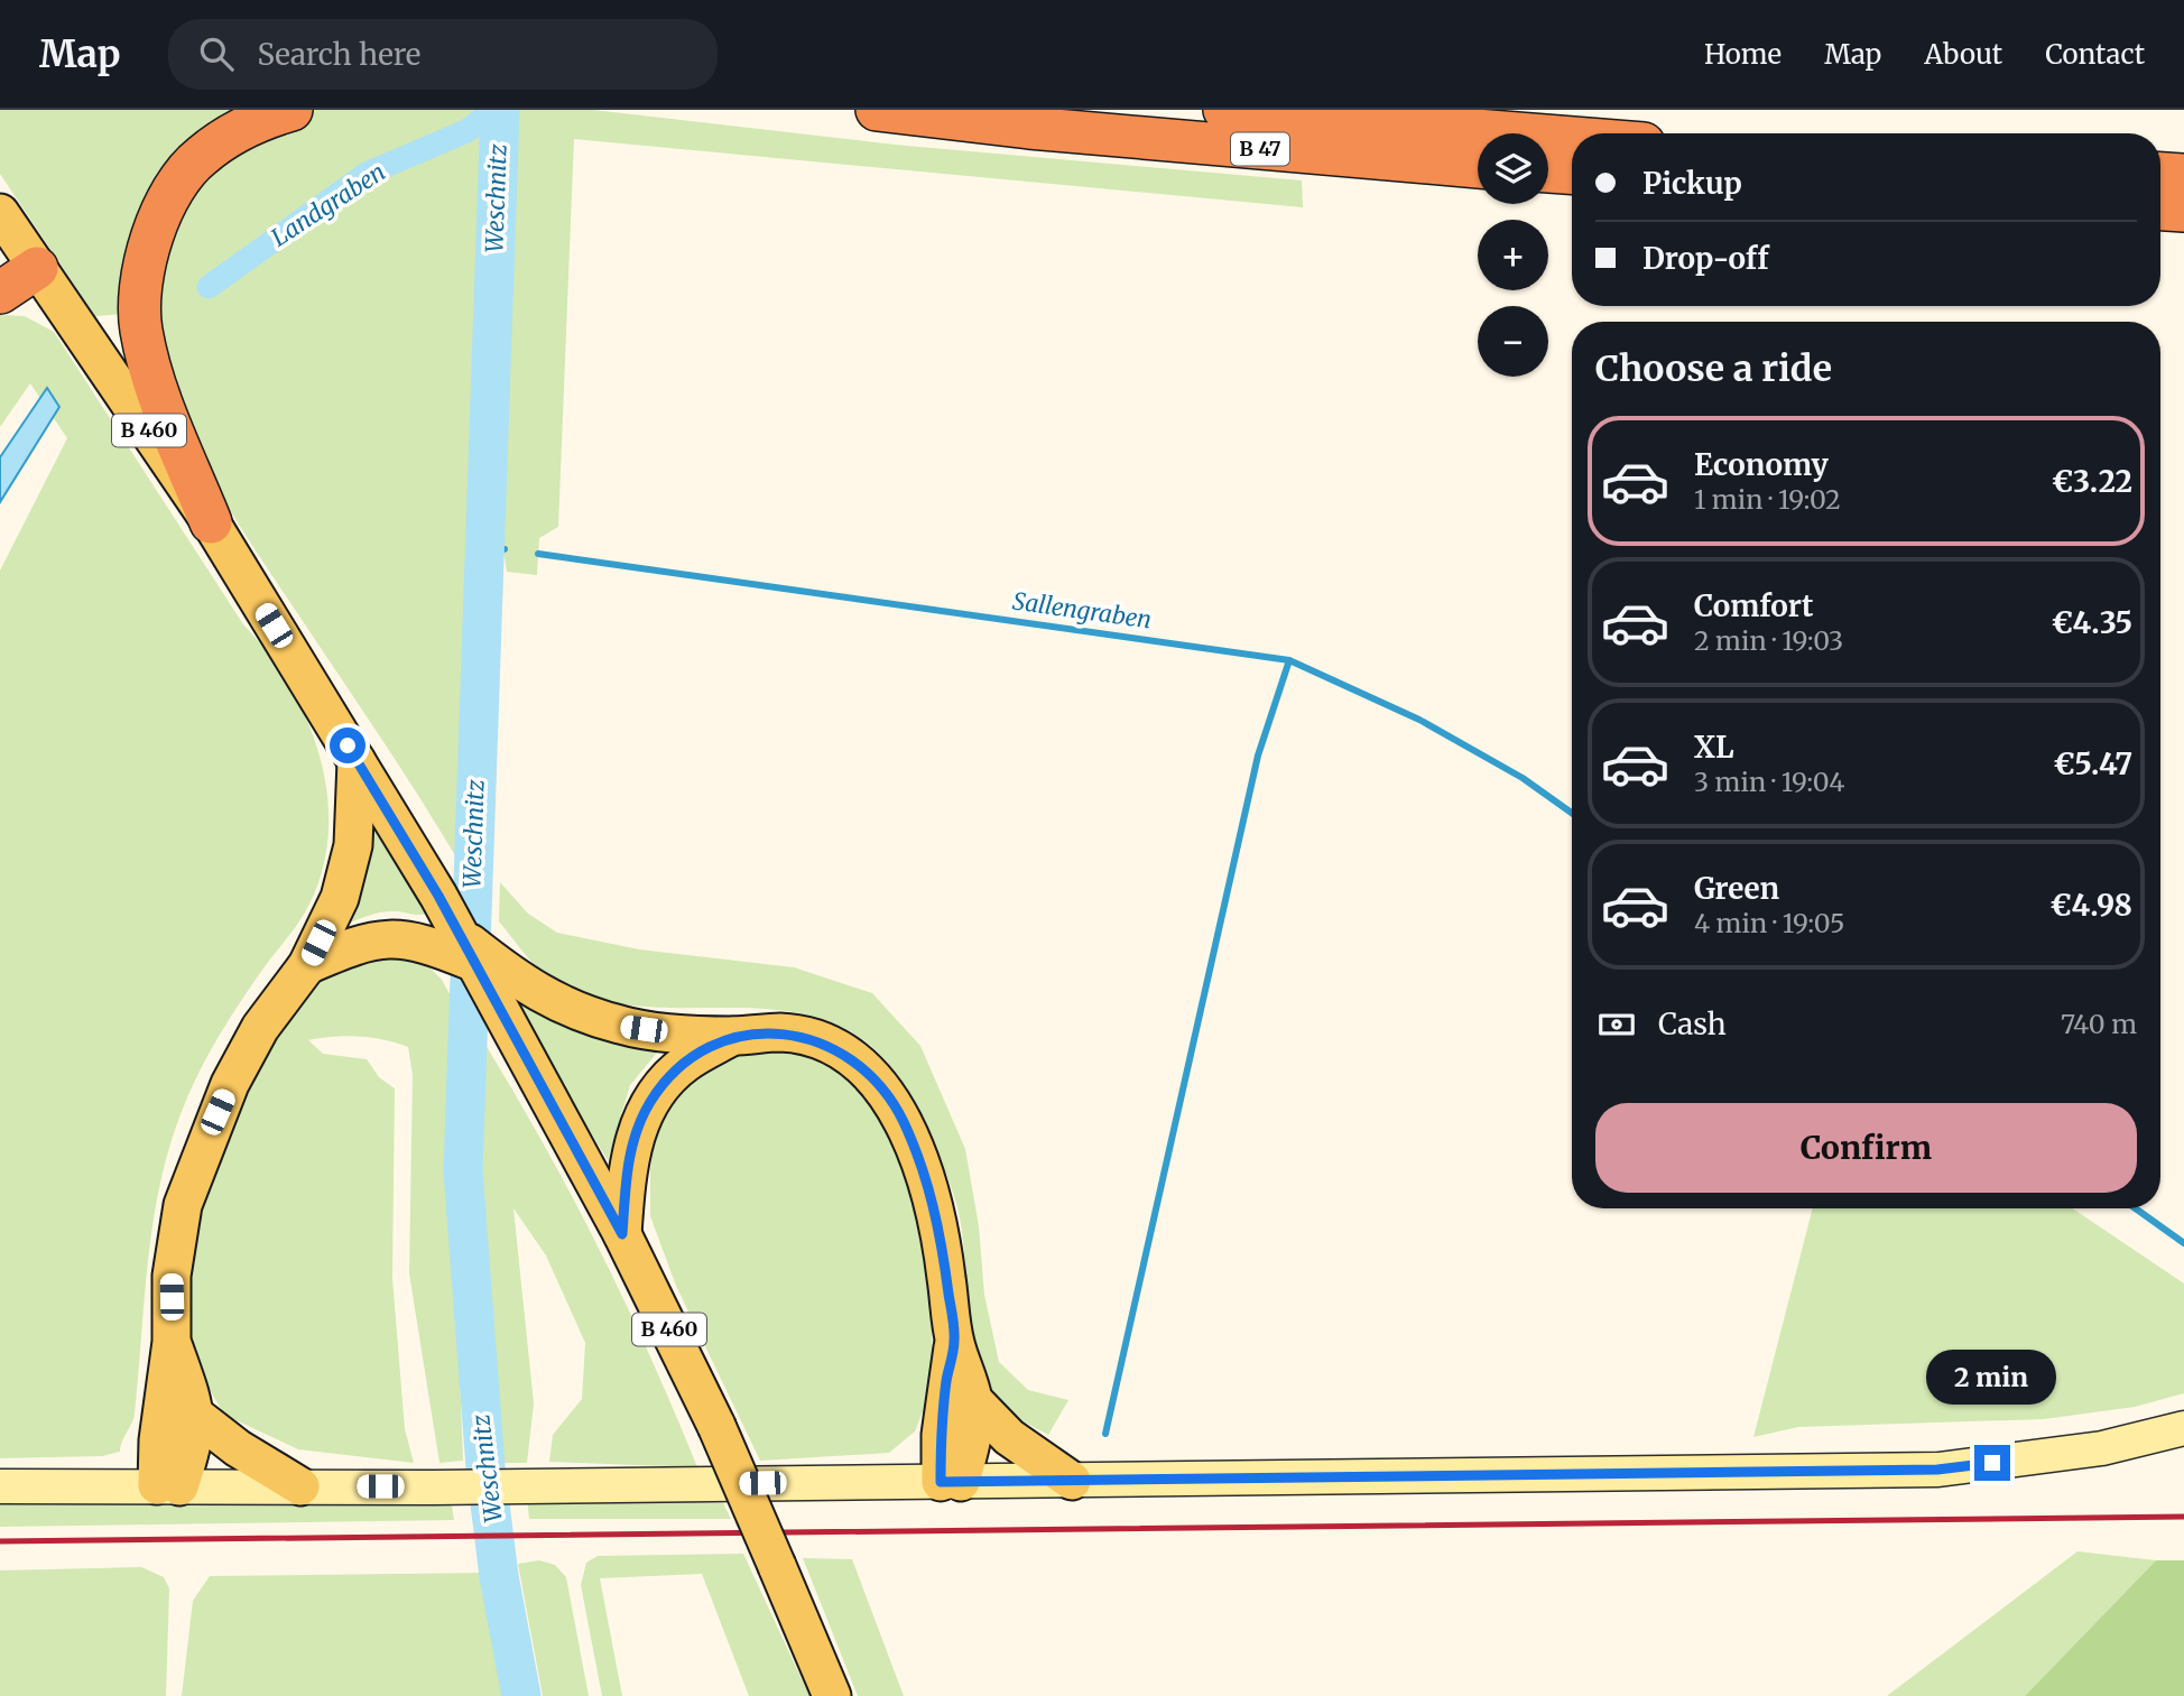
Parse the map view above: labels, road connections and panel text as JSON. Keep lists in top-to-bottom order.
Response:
{
  "streets": {
    "highway": ["B 47"],
    "main road": ["B 460"]
  },
  "water": ["Weschnitz", "Landgraben", "Sallengraben"],
  "page": {
    "header": "Map",
    "search": "Search here",
    "nav": [
      "Home",
      "Map",
      "About",
      "Contact"
    ],
    "map_buttons": ["+", "−"],
    "banner": ["Pickup", "Drop-off"],
    "heading": "Choose a ride",
    "list": [
      {
        "name": "Economy",
        "note": "1 min · 19:02",
        "value": "€3.22"
      },
      {
        "name": "Comfort",
        "note": "2 min · 19:03",
        "value": "€4.35"
      },
      {
        "name": "XL",
        "note": "3 min · 19:04",
        "value": "€5.47"
      },
      {
        "name": "Green",
        "note": "4 min · 19:05",
        "value": "€4.98"
      }
    ],
    "pay": ["Cash", "740 m"],
    "buttons": "Confirm",
    "bubble": "2 min"
  }
}
